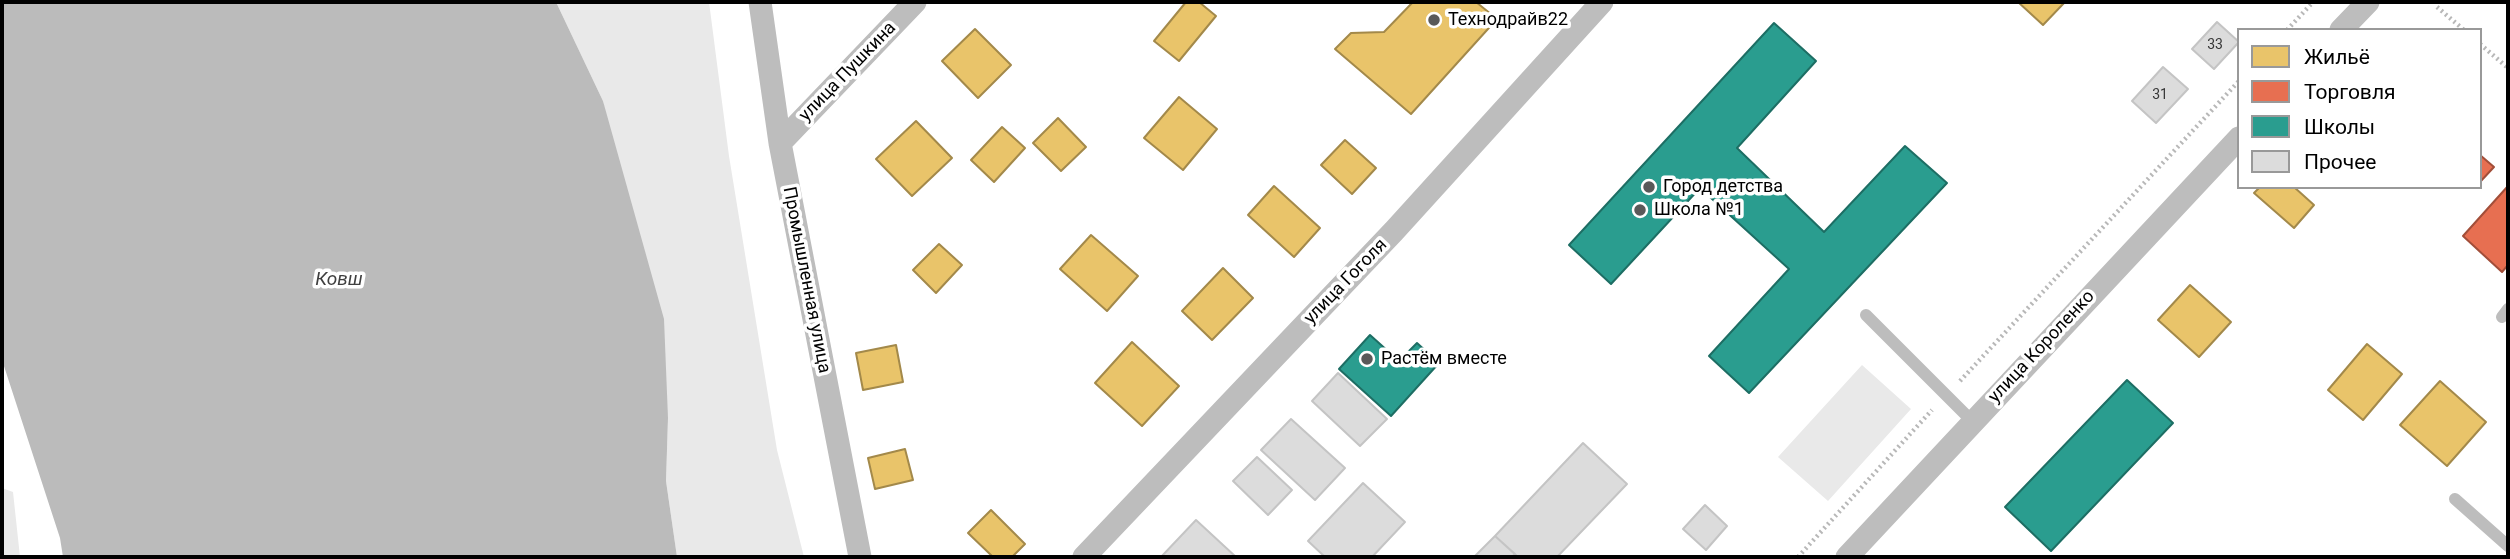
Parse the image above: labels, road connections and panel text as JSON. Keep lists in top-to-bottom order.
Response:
{
  "streets": {
    "street": [
      "улица Пушкина",
      "Промышленная улица",
      "улица Гоголя",
      "улица Короленко"
    ]
  },
  "crossings": [
    ["улица Пушкина", "Промышленная улица"]
  ],
  "water": ["Ковш"],
  "places": [
    "Технодрайв22",
    "Город детства",
    "Школа №1",
    "Растём вместе"
  ],
  "house_numbers": ["33", "31"],
  "legend": [
    "Жильё",
    "Торговля",
    "Школы",
    "Прочее"
  ]
}
